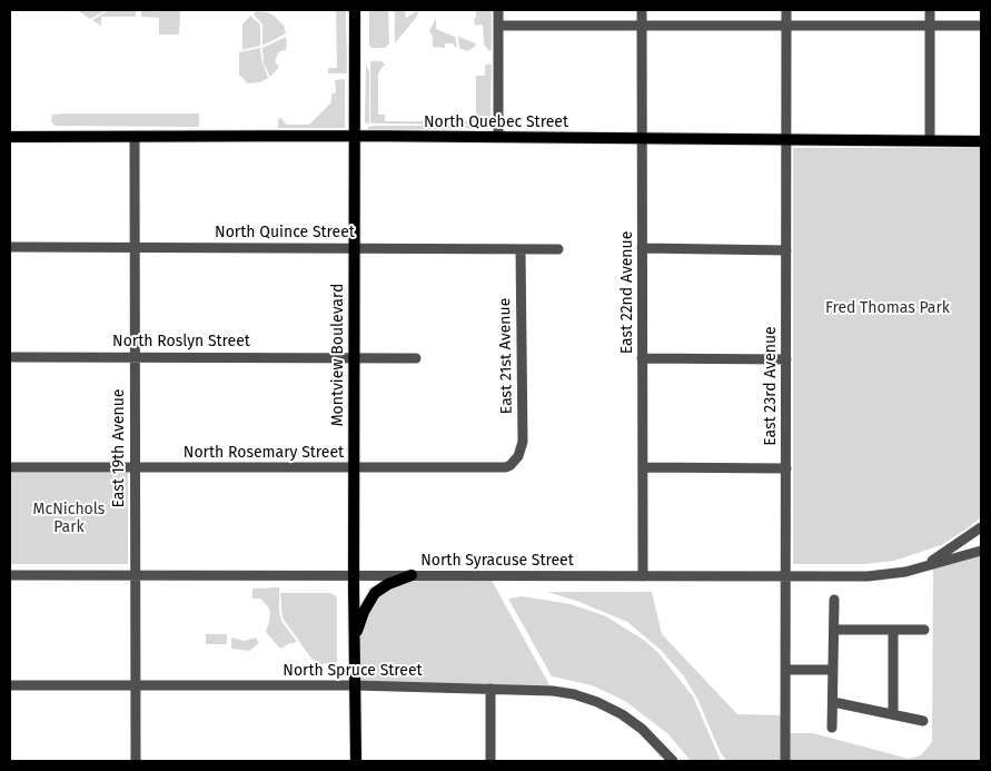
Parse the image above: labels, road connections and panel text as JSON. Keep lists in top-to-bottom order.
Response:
{
  "streets": {
    "main road": ["North Quebec Street", "Montview Boulevard"],
    "street": [
      "North Quince Street",
      "East 22nd Avenue",
      "North Roslyn Street",
      "East 21st Avenue",
      "East 23rd Avenue",
      "East 19th Avenue",
      "North Rosemary Street",
      "North Syracuse Street",
      "North Spruce Street"
    ]
  },
  "crossings": [
    ["North Quebec Street", "East 22nd Avenue"],
    ["North Quebec Street", "Montview Boulevard"],
    ["North Quebec Street", "East 23rd Avenue"],
    ["North Quebec Street", "East 19th Avenue"],
    ["North Quince Street", "Montview Boulevard"],
    ["North Quince Street", "East 21st Avenue"],
    ["North Quince Street", "East 19th Avenue"],
    ["East 22nd Avenue", "North Syracuse Street"],
    ["North Roslyn Street", "Montview Boulevard"],
    ["North Roslyn Street", "East 19th Avenue"],
    ["Montview Boulevard", "North Rosemary Street"],
    ["Montview Boulevard", "North Syracuse Street"],
    ["Montview Boulevard", "North Spruce Street"],
    ["East 21st Avenue", "North Rosemary Street"],
    ["East 23rd Avenue", "North Syracuse Street"],
    ["East 19th Avenue", "North Rosemary Street"],
    ["East 19th Avenue", "North Syracuse Street"],
    ["East 19th Avenue", "North Spruce Street"]
  ],
  "parks": ["Fred Thomas Park", "McNichols Park"]
}
